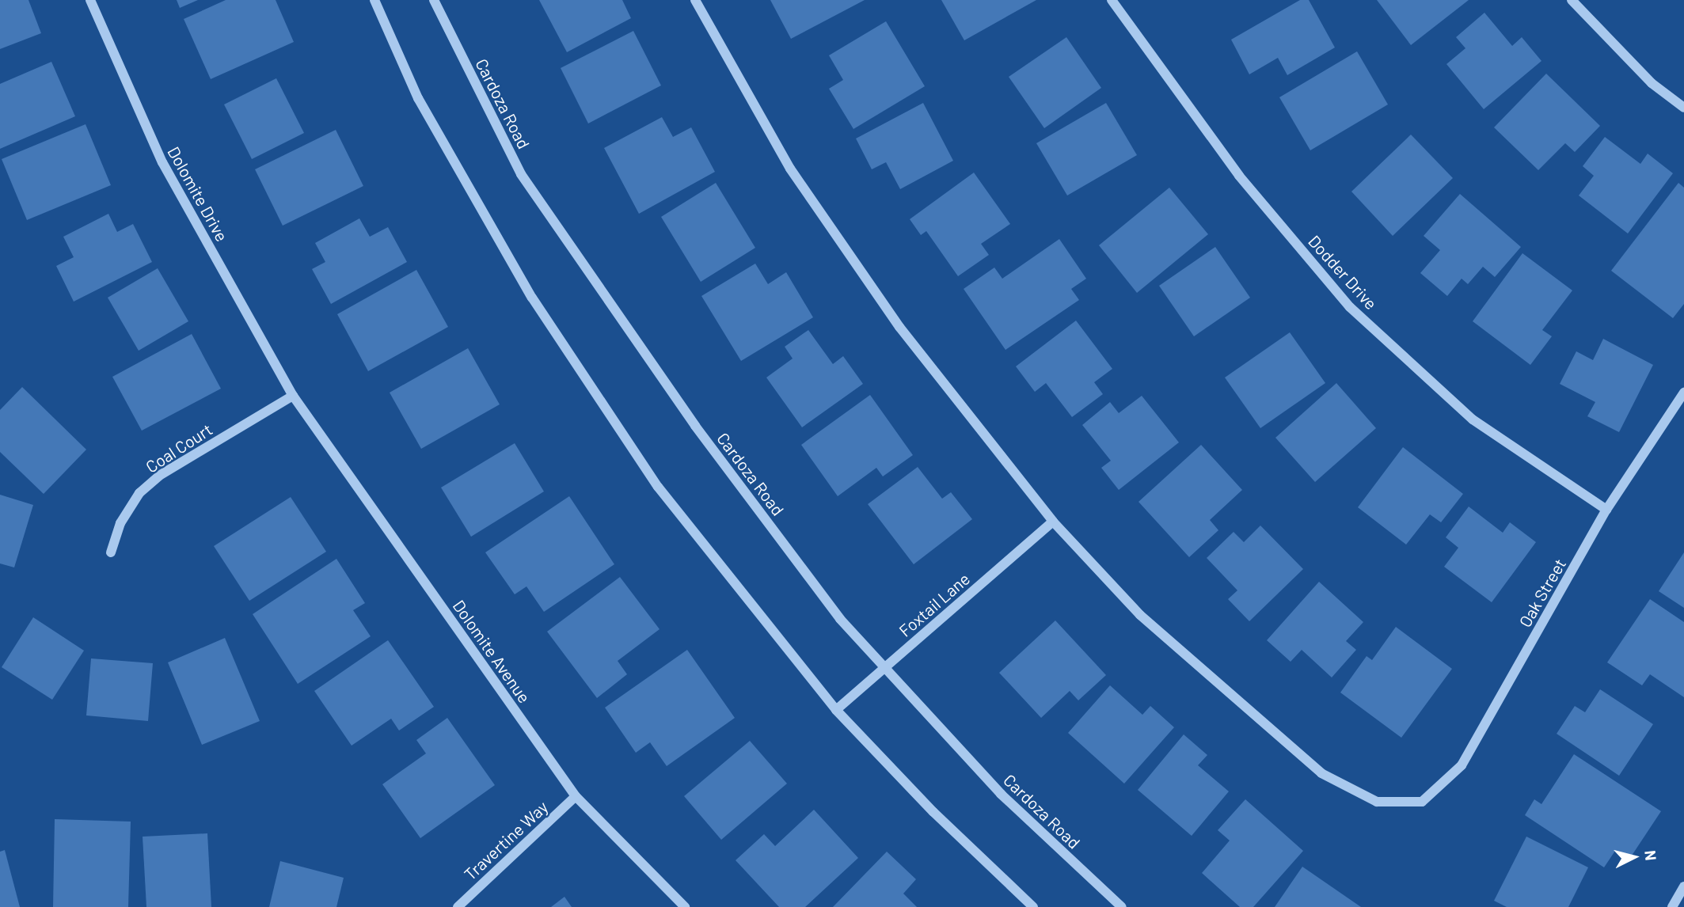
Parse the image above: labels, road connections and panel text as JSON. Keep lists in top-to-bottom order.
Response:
{
  "streets": {
    "street": [
      "Cardoza Road",
      "Dolomite Drive",
      "Dodder Drive",
      "Coal Court",
      "Oak Street",
      "Foxtail Lane",
      "Dolomite Avenue",
      "Travertine Way"
    ]
  },
  "crossings": [
    ["Cardoza Road", "Foxtail Lane"],
    ["Dolomite Drive", "Coal Court"],
    ["Dolomite Drive", "Dolomite Avenue"],
    ["Dodder Drive", "Oak Street"],
    ["Coal Court", "Dolomite Avenue"],
    ["Oak Street", "Foxtail Lane"],
    ["Dolomite Avenue", "Travertine Way"]
  ],
  "north": "right"
}
